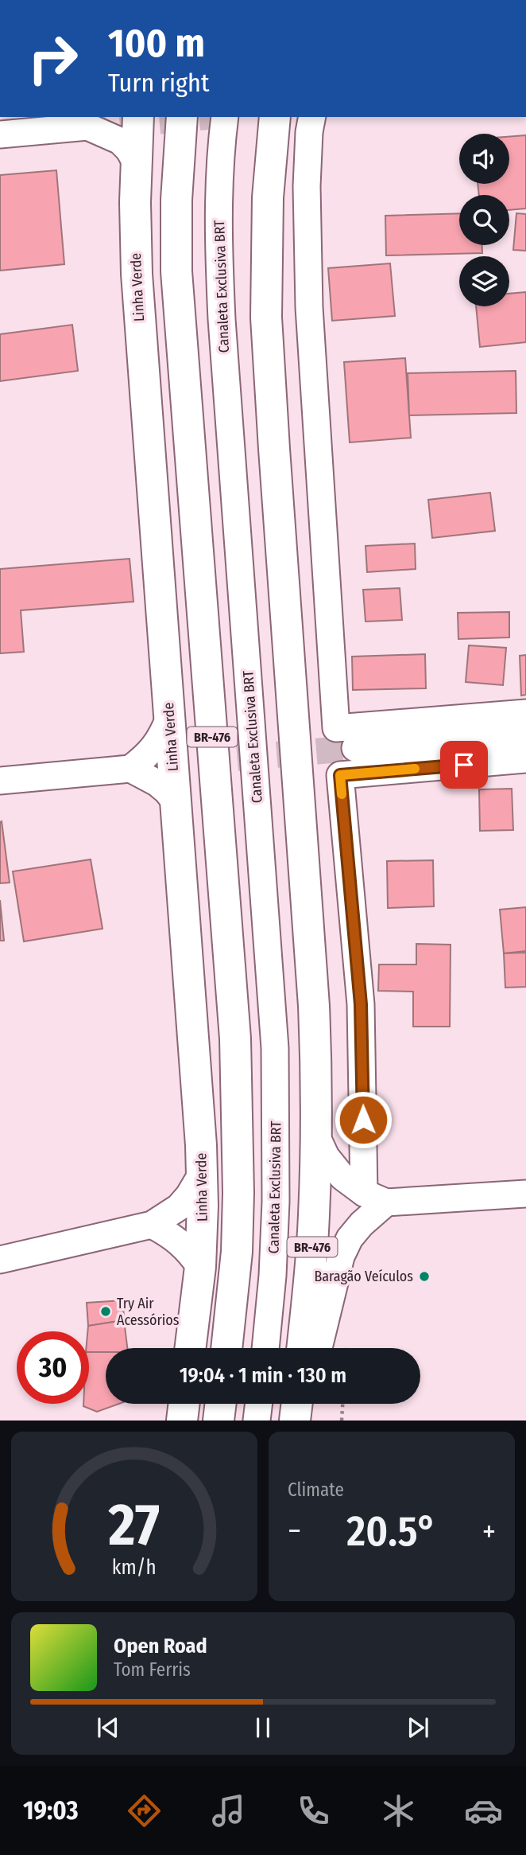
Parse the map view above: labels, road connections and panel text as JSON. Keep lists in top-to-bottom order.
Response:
{
  "streets": {
    "main road": ["Linha Verde", "BR-476"],
    "street": ["Canaleta Exclusiva BRT"]
  },
  "places": ["Baragão Veículos", "Try Air Acessórios"],
  "page": {
    "turn": ["100 m", "Turn right"],
    "limit": "30",
    "trip": "19:04 · 1 min · 130 m",
    "tile": "Climate",
    "heat": ["−", "20.5°", "+"],
    "song": ["Open Road", "Tom Ferris"],
    "tabs": "19:03",
    "gauge": ["27", "km/h"]
  }
}
